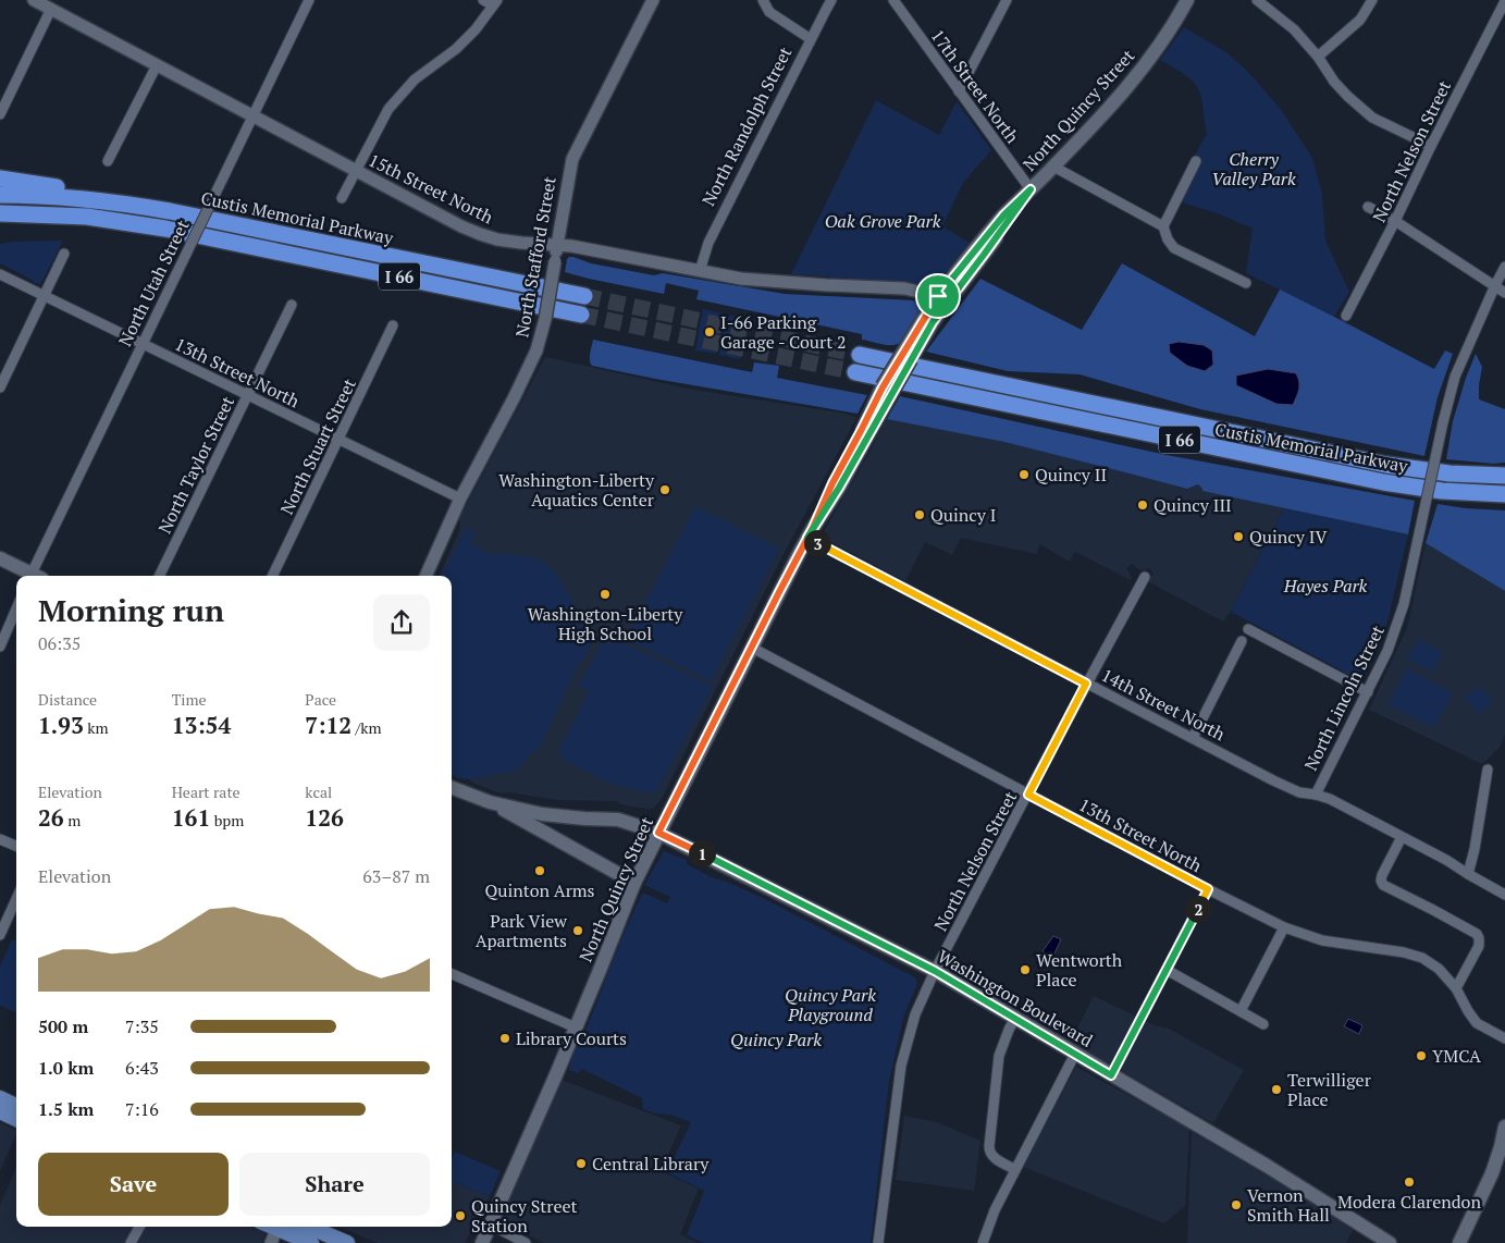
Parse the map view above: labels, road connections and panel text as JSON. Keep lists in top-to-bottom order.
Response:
{
  "streets": {
    "highway": ["Custis Memorial Parkway", "I 66"],
    "main road": ["North Quincy Street", "Washington Boulevard"],
    "street": [
      "17th Street North",
      "North Randolph Street",
      "North Nelson Street",
      "15th Street North",
      "North Stafford Street",
      "North Utah Street",
      "13th Street North",
      "North Stuart Street",
      "North Taylor Street",
      "North Lincoln Street",
      "14th Street North"
    ]
  },
  "crossings": [
    ["17th Street North", "North Quincy Street"],
    ["North Quincy Street", "15th Street North"],
    ["North Quincy Street", "13th Street North"],
    ["North Quincy Street", "14th Street North"],
    ["North Quincy Street", "Washington Boulevard"],
    ["North Randolph Street", "15th Street North"],
    ["North Nelson Street", "13th Street North"],
    ["North Nelson Street", "14th Street North"],
    ["North Nelson Street", "Washington Boulevard"],
    ["15th Street North", "North Stafford Street"],
    ["15th Street North", "North Utah Street"],
    ["North Stafford Street", "13th Street North"],
    ["North Utah Street", "13th Street North"],
    ["13th Street North", "North Stuart Street"],
    ["13th Street North", "North Taylor Street"],
    ["North Lincoln Street", "14th Street North"]
  ],
  "parks": [
    "Cherry Valley Park",
    "Oak Grove Park",
    "Hayes Park",
    "Quincy Park Playground",
    "Quincy Park"
  ],
  "places": [
    "I-66 Parking Garage - Court 2",
    "Quincy II",
    "Washington-Liberty Aquatics Center",
    "Quincy III",
    "Quincy I",
    "Quincy IV",
    "Washington-Liberty High School",
    "Quinton Arms",
    "Park View Apartments",
    "Wentworth Place",
    "Library Courts",
    "YMCA",
    "Terwilliger Place",
    "Central Library",
    "Modera Clarendon",
    "Vernon Smith Hall",
    "Quincy Street Station"
  ],
  "page": {
    "pins": ["3", "1", "2"],
    "heading": ["Morning run", "06:35"],
    "stats": [
      ["Distance", "1.93 km"],
      ["Time", "13:54"],
      ["Pace", "7:12 /km"],
      ["Elevation", "26 m"],
      ["Heart rate", "161 bpm"],
      ["kcal", "126"]
    ],
    "chart": ["Elevation", "63–87 m"],
    "list": [
      {
        "name": "500 m",
        "note": "7:35"
      },
      {
        "name": "1.0 km",
        "note": "6:43"
      },
      {
        "name": "1.5 km",
        "note": "7:16"
      }
    ],
    "buttons": ["Save", "Share"]
  }
}
